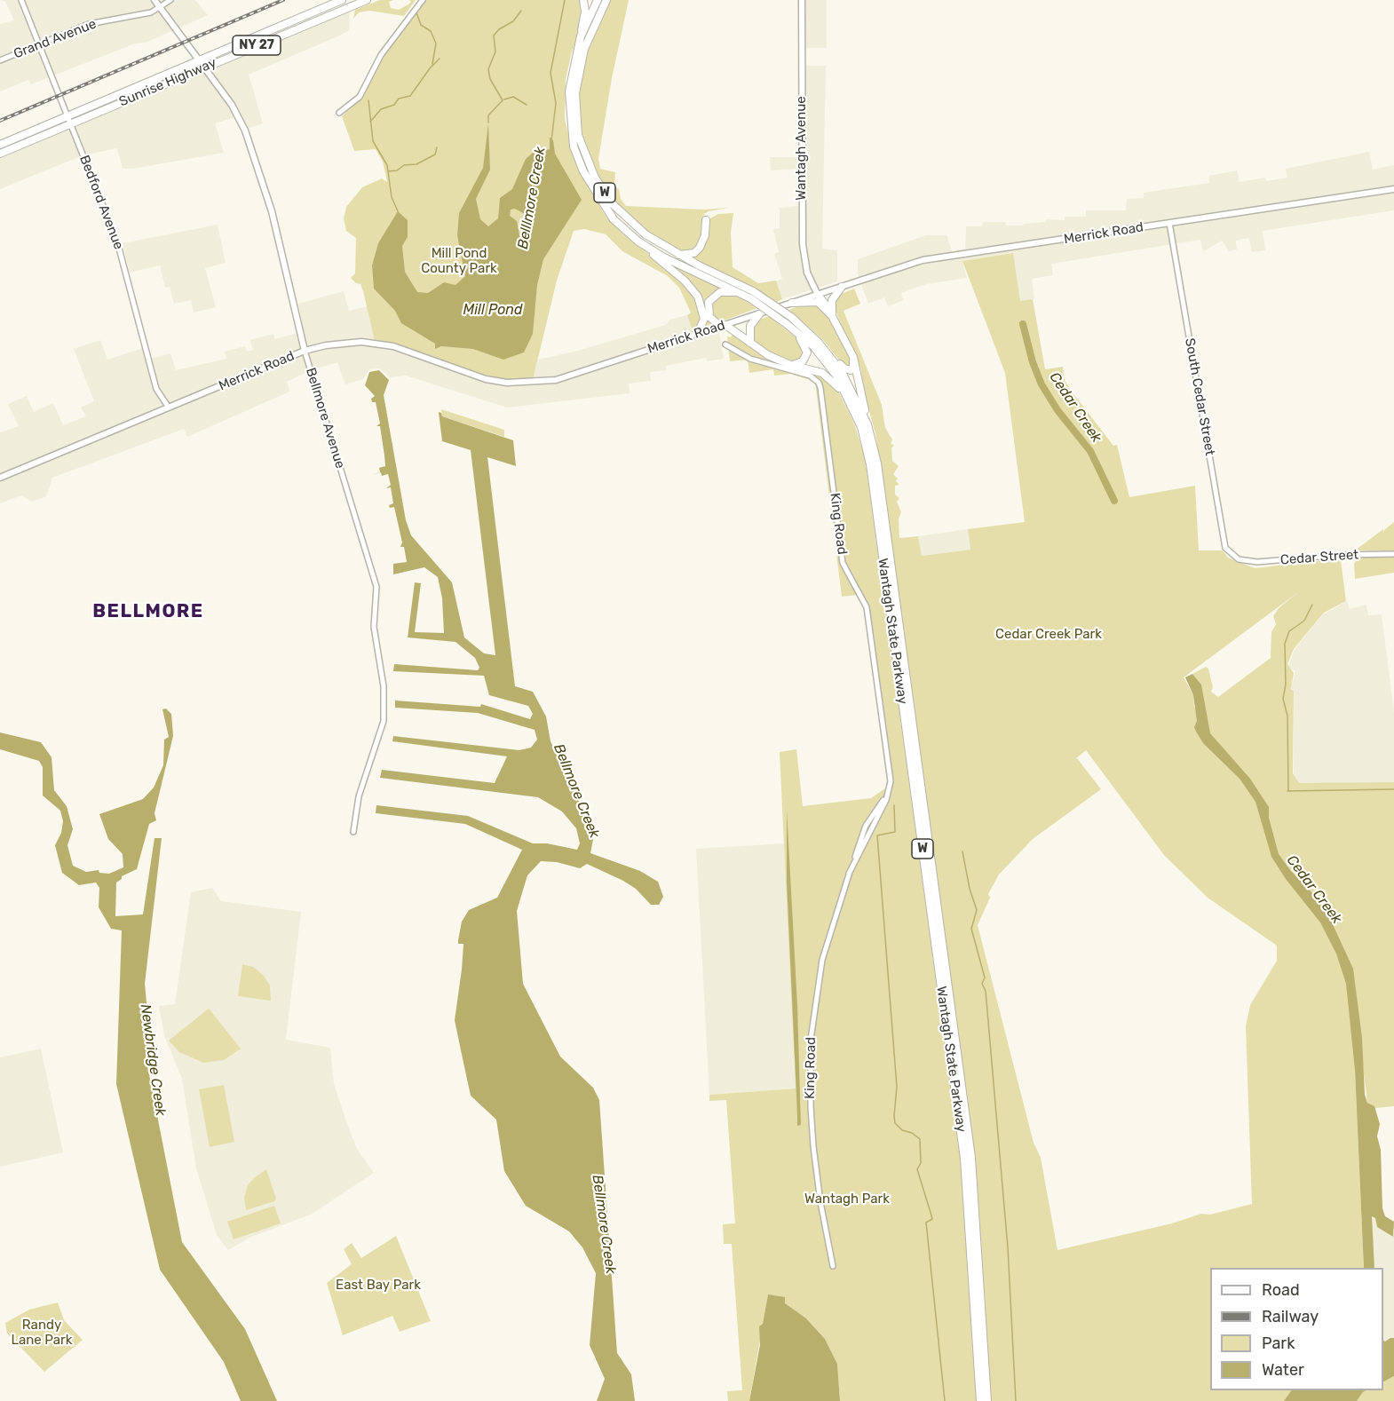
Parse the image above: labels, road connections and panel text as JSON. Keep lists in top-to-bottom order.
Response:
{
  "streets": {
    "highway": [
      "NY 27",
      "Sunrise Highway",
      "W",
      "Wantagh State Parkway"
    ],
    "main road": ["Wantagh Avenue", "Merrick Road", "Bellmore Avenue"],
    "street": [
      "Grand Avenue",
      "Bedford Avenue",
      "South Cedar Street",
      "King Road",
      "Cedar Street"
    ]
  },
  "crossings": [
    ["Grand Avenue", "Bedford Avenue"],
    ["Grand Avenue", "Bellmore Avenue"],
    ["Sunrise Highway", "Bedford Avenue"],
    ["Sunrise Highway", "Bellmore Avenue"],
    ["Wantagh Avenue", "Merrick Road"],
    ["Bedford Avenue", "Merrick Road"],
    ["Merrick Road", "South Cedar Street"],
    ["Merrick Road", "Bellmore Avenue"],
    ["South Cedar Street", "Cedar Street"]
  ],
  "districts": ["BELLMORE"],
  "water": [
    "Belllmore Creek",
    "Mill Pond",
    "Cedar Creek",
    "Bellmore Creek",
    "Newbridge Creek"
  ],
  "parks": [
    "Mill Pond County Park",
    "Cedar Creek Park",
    "Wantagh Park",
    "East Bay Park",
    "Randy Lane Park"
  ],
  "legend": [
    "Road",
    "Railway",
    "Park",
    "Water"
  ]
}
